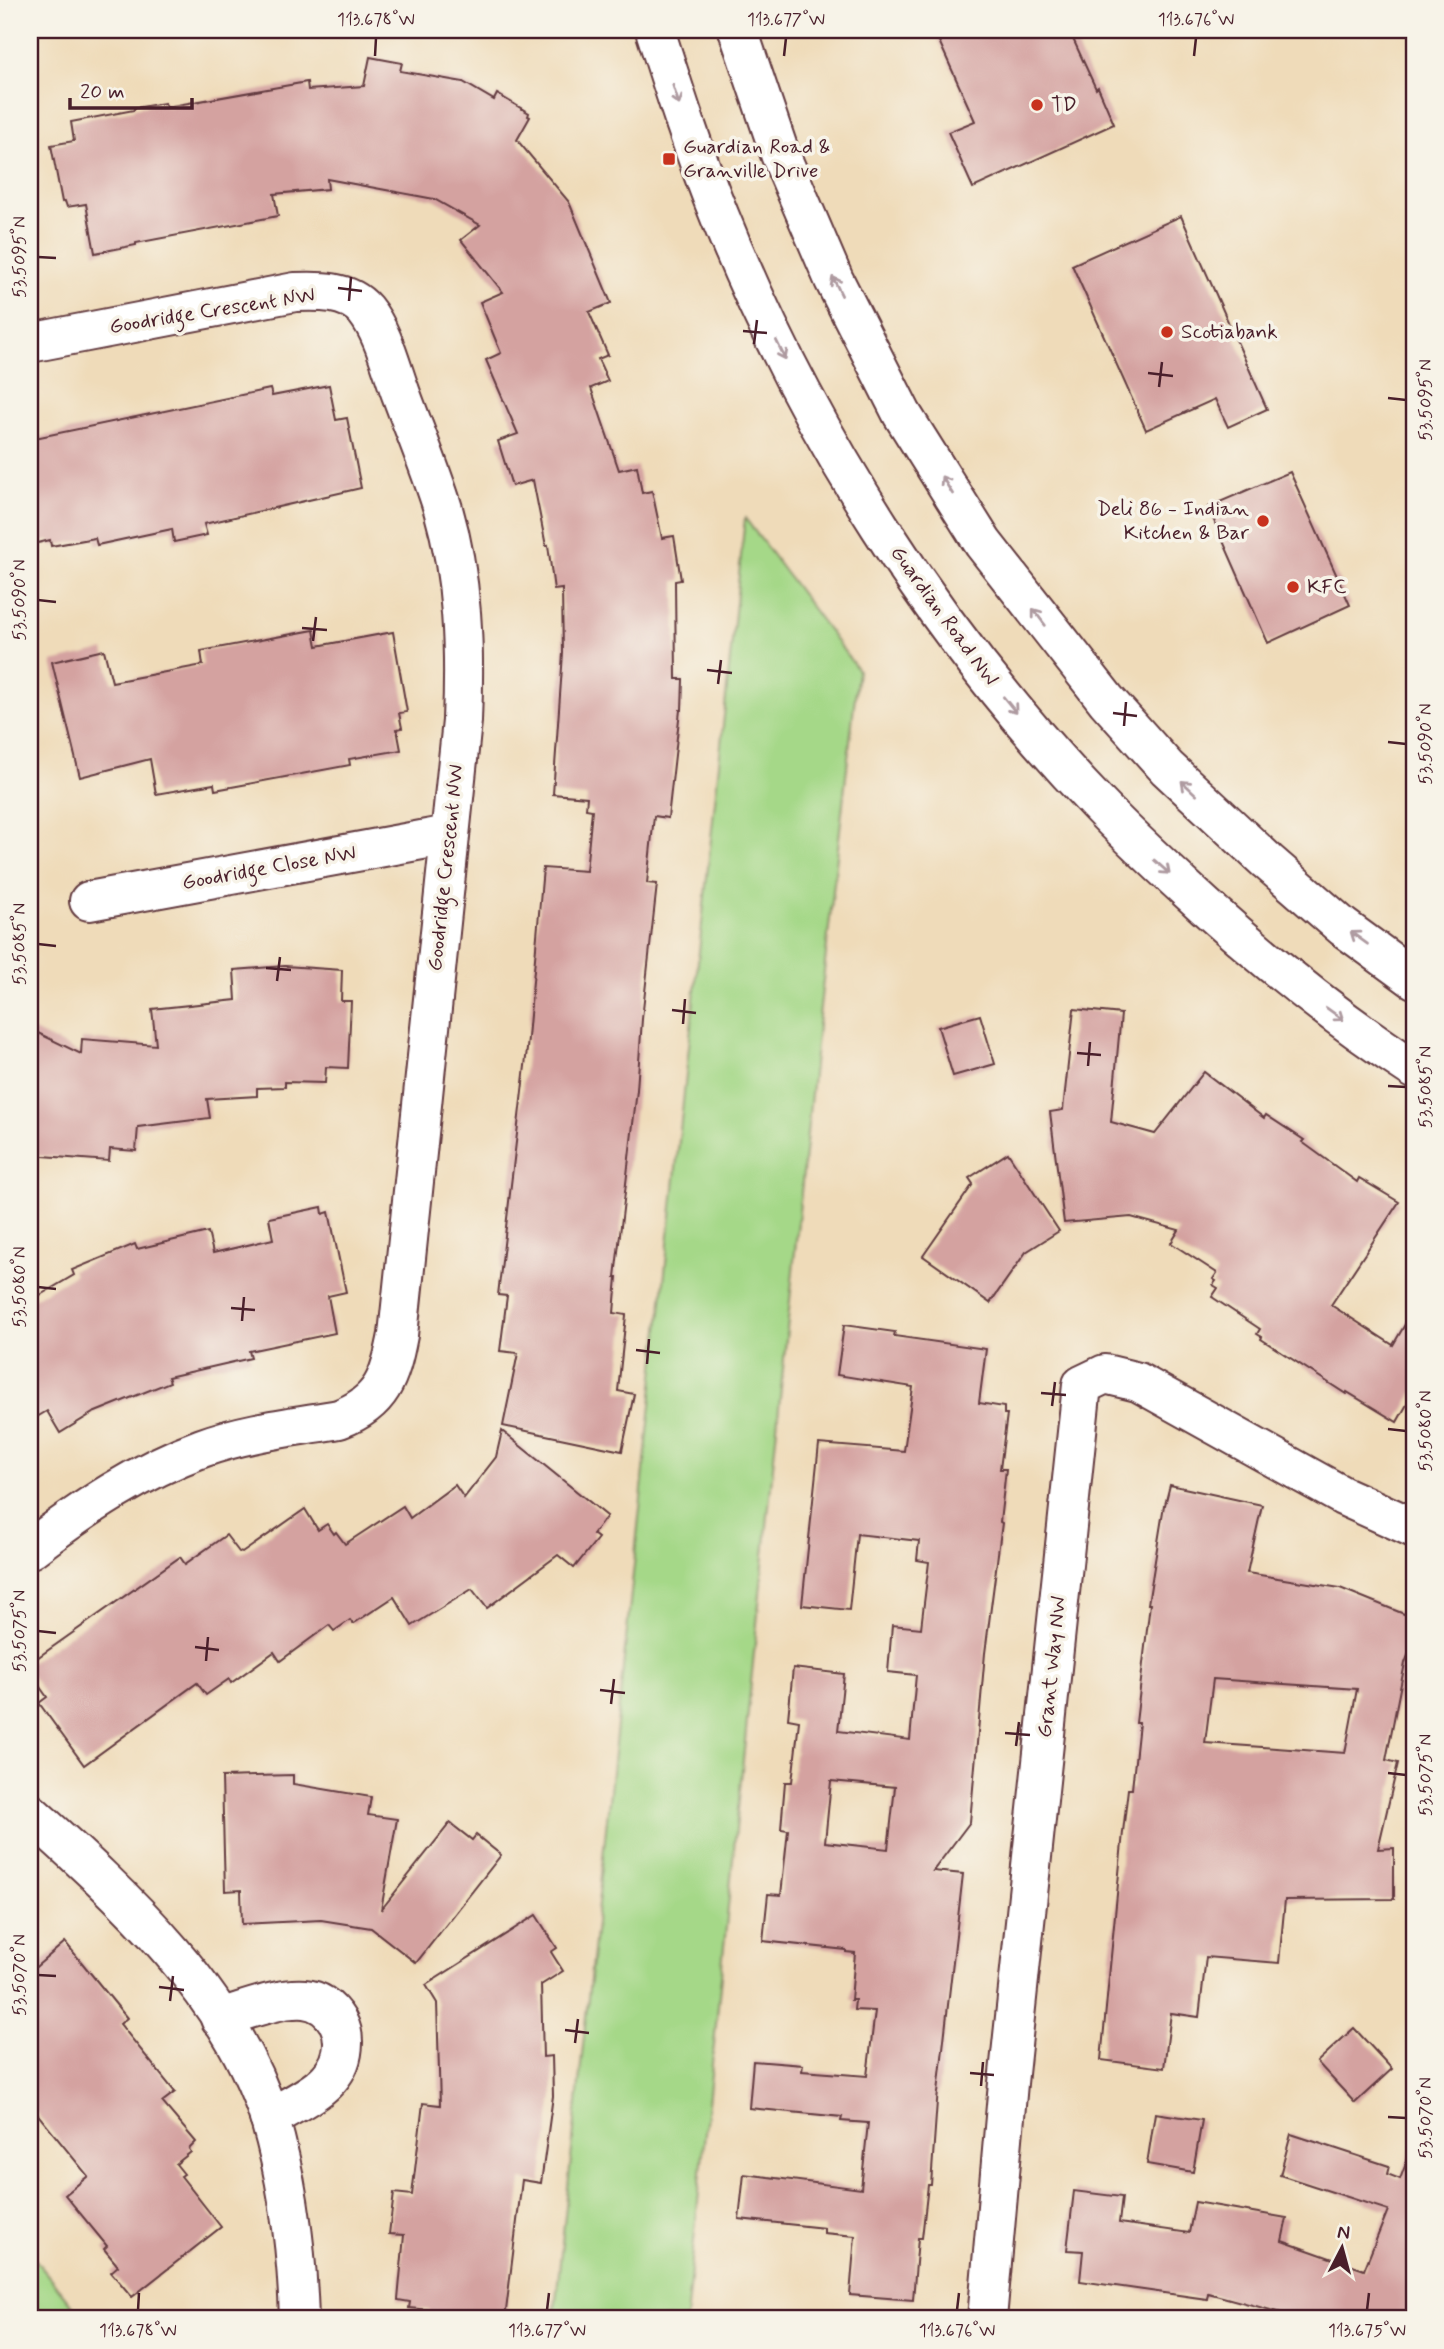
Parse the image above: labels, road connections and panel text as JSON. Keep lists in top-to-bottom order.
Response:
{
  "streets": {
    "street": [
      "Goodridge Crescent NW",
      "Guardian Road NW",
      "Goodridge Close NW",
      "Grant Way NW"
    ]
  },
  "crossings": [
    ["Goodridge Crescent NW", "Goodridge Close NW"]
  ],
  "places": {
    "other": [
      "TD",
      "Scotiabank",
      "Deli 86 - Indian Kitchen & Bar",
      "KFC"
    ],
    "transit": ["Guardian Road & Granville Drive"]
  },
  "scale_bar": "20 m",
  "north": "top",
  "coordinates": [
    "113.678°W",
    "113.677°W",
    "113.676°W",
    "53.5095°N",
    "53.5090°N",
    "53.5085°N",
    "53.5080°N",
    "53.5075°N",
    "53.5070°N",
    "113.675°W"
  ]
}
